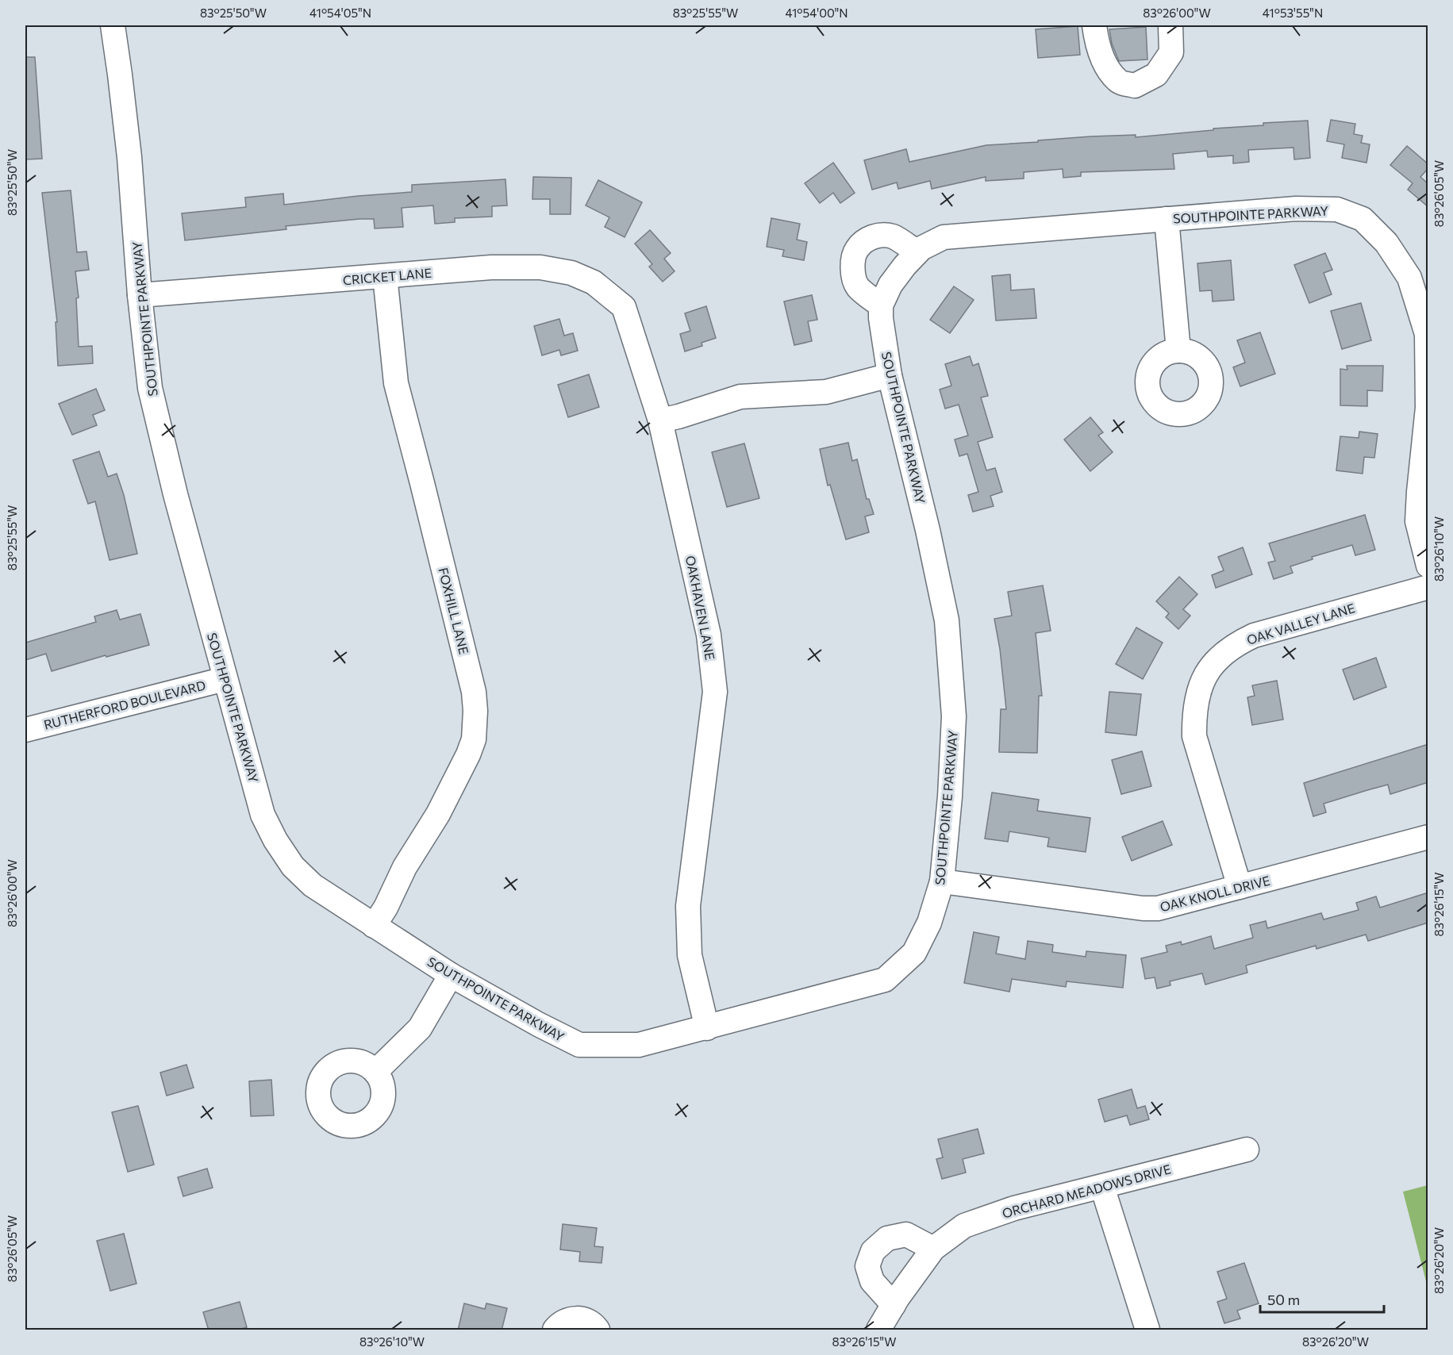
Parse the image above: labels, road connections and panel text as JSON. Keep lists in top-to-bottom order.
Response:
{
  "streets": {
    "street": [
      "SOUTHPOINTE PARKWAY",
      "CRICKET LANE",
      "OAKHAVEN LANE",
      "FOXHILL LANE",
      "OAK VALLEY LANE",
      "RUTHERFORD BOULEVARD",
      "OAK KNOLL DRIVE",
      "ORCHARD MEADOWS DRIVE"
    ]
  },
  "crossings": [
    ["SOUTHPOINTE PARKWAY", "CRICKET LANE"],
    ["SOUTHPOINTE PARKWAY", "OAKHAVEN LANE"],
    ["SOUTHPOINTE PARKWAY", "FOXHILL LANE"],
    ["SOUTHPOINTE PARKWAY", "RUTHERFORD BOULEVARD"],
    ["SOUTHPOINTE PARKWAY", "OAK KNOLL DRIVE"],
    ["CRICKET LANE", "OAKHAVEN LANE"],
    ["CRICKET LANE", "FOXHILL LANE"],
    ["OAK VALLEY LANE", "OAK KNOLL DRIVE"]
  ],
  "scale_bar": "50 m",
  "coordinates": [
    "83°25'50\"W",
    "41°54'05\"N",
    "83°25'55\"W",
    "41°54'00\"N",
    "83°26'00\"W",
    "41°53'55\"N",
    "83°26'05\"W",
    "83°26'10\"W",
    "83°26'15\"W",
    "83°26'20\"W"
  ]
}
